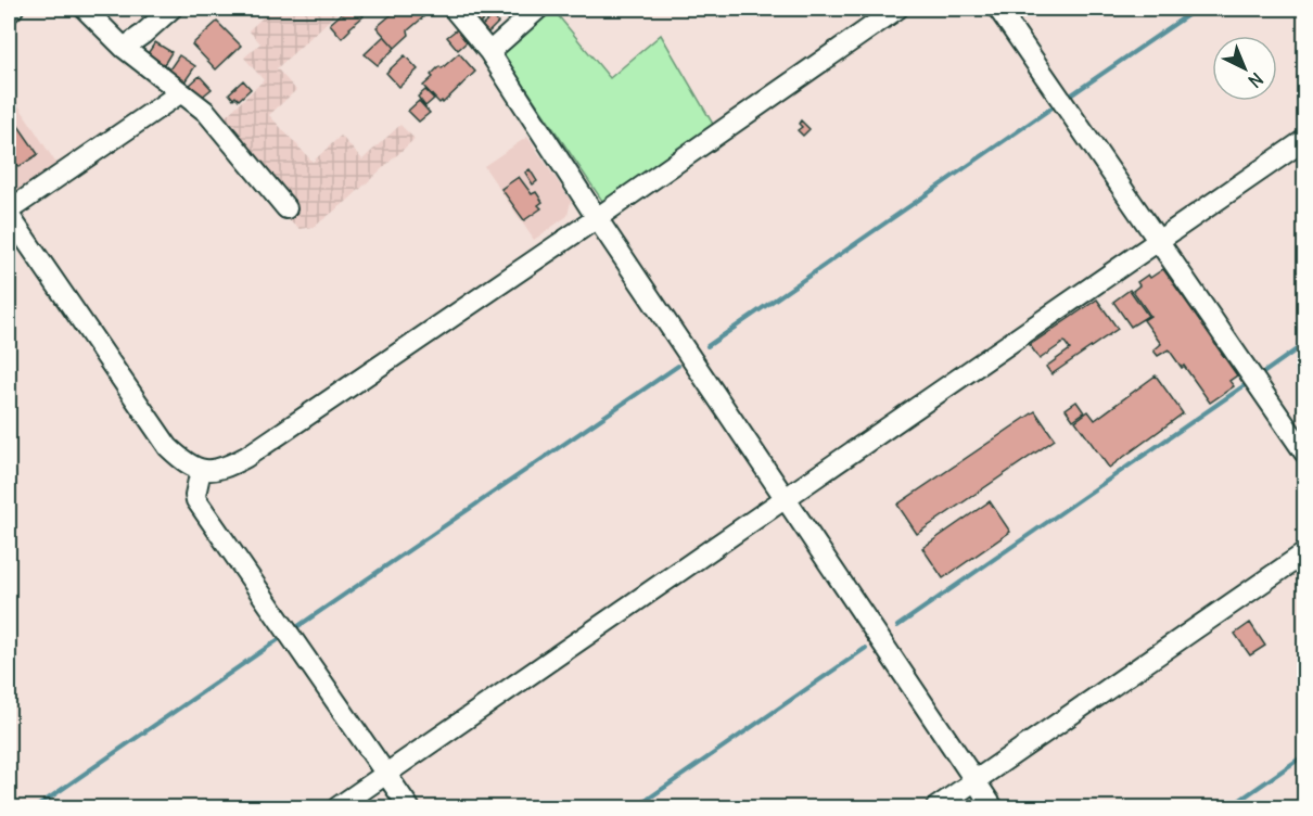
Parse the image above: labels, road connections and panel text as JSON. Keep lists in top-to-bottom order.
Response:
{
  "north": "bottom right"
}
